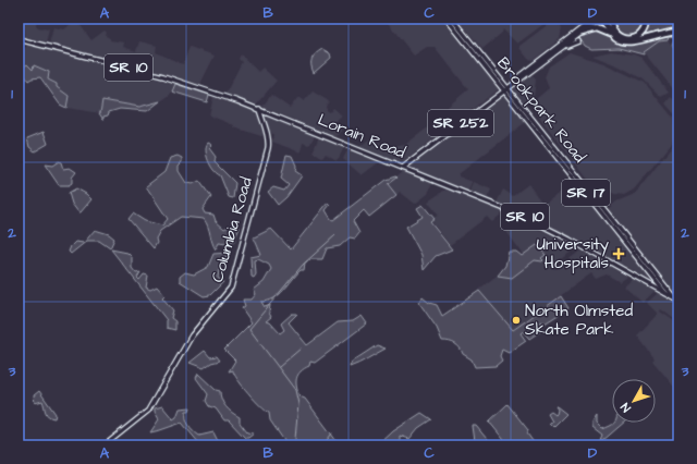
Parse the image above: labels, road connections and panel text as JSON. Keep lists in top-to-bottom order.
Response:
{
  "streets": {
    "main road": [
      "SR 10",
      "Brookpark Road",
      "SR 252",
      "Lorain Road",
      "SR 17",
      "Columbia Road"
    ]
  },
  "crossings": [
    ["Brookpark Road", "SR 252"],
    ["Brookpark Road", "Lorain Road"],
    ["SR 252", "Lorain Road"],
    ["Lorain Road", "Columbia Road"]
  ],
  "places": {
    "health": ["University Hospitals"],
    "other": ["North Olmsted Skate Park"]
  },
  "north": "bottom left",
  "grid": {
    "columns": [
      "A",
      "B",
      "C",
      "D"
    ],
    "rows": ["1", "2", "3"]
  }
}
